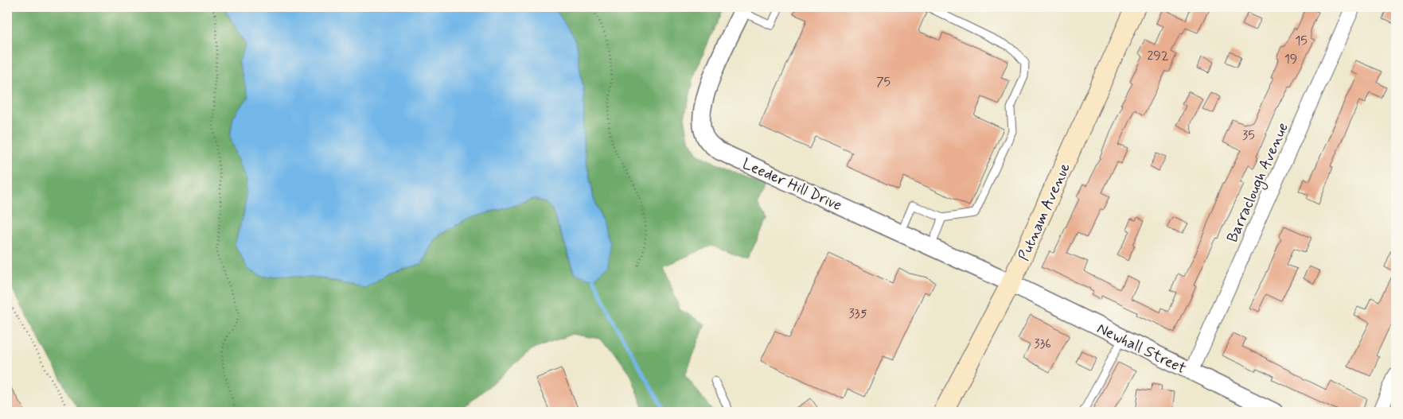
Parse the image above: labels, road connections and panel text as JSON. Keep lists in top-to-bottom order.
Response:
{
  "streets": {
    "main road": ["Putnam Avenue"],
    "street": ["Barraclough Avenue", "Leeder Hill Drive", "Newhall Street"]
  },
  "crossings": [
    ["Barraclough Avenue", "Newhall Street"],
    ["Leeder Hill Drive", "Putnam Avenue"],
    ["Leeder Hill Drive", "Newhall Street"],
    ["Putnam Avenue", "Newhall Street"]
  ],
  "house_numbers": [
    "15",
    "292",
    "19",
    "75",
    "35",
    "335",
    "336"
  ]
}
